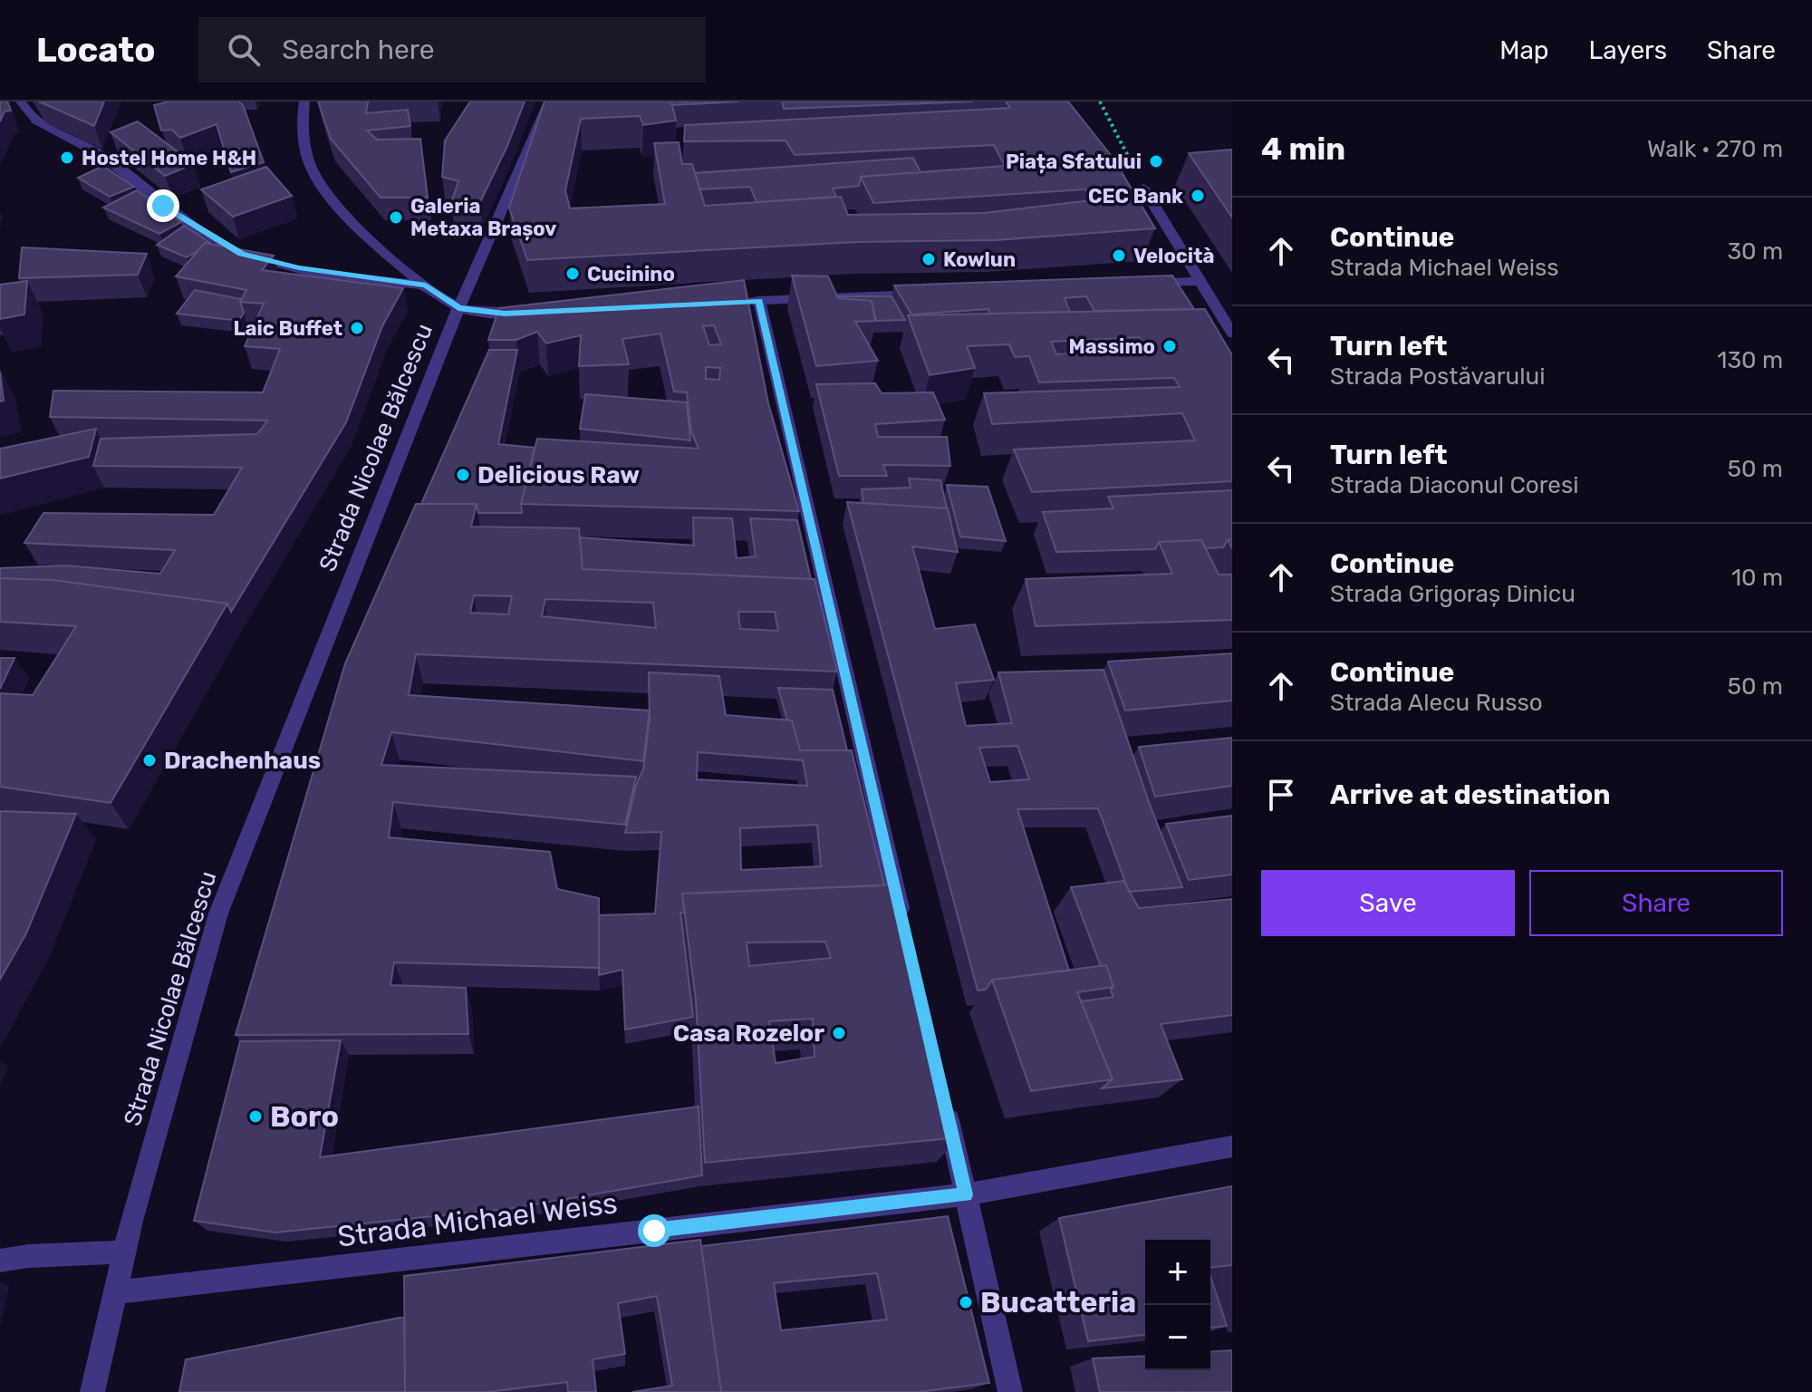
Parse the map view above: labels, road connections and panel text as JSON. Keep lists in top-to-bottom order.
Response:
{
  "streets": {
    "street": ["Strada Nicolae Bălcescu", "Strada Michael Weiss"]
  },
  "crossings": [
    ["Strada Nicolae Bălcescu", "Strada Michael Weiss"]
  ],
  "places": [
    "Hostel Home H&H",
    "Piața Sfatului",
    "CEC Bank",
    "Galeria Metaxa Brașov",
    "Velocità",
    "Kowlun",
    "Cucinino",
    "Laic Buffet",
    "Massimo",
    "Delicious Raw",
    "Drachenhaus",
    "Casa Rozelor",
    "Boro",
    "Bucatteria"
  ],
  "page": {
    "header": "Locato",
    "search": "Search here",
    "nav": ["Map", "Layers", "Share"],
    "heading": ["4 min", "Walk · 270 m"],
    "list": [
      ["Continue", "Strada Michael Weiss", "30 m"],
      ["Turn left", "Strada Postăvarului", "130 m"],
      ["Turn left", "Strada Diaconul Coresi", "50 m"],
      ["Continue", "Strada Grigoraș Dinicu", "10 m"],
      ["Continue", "Strada Alecu Russo", "50 m"],
      "Arrive at destination"
    ],
    "buttons": ["Save", "Share"],
    "map_buttons": ["+", "−"]
  }
}
